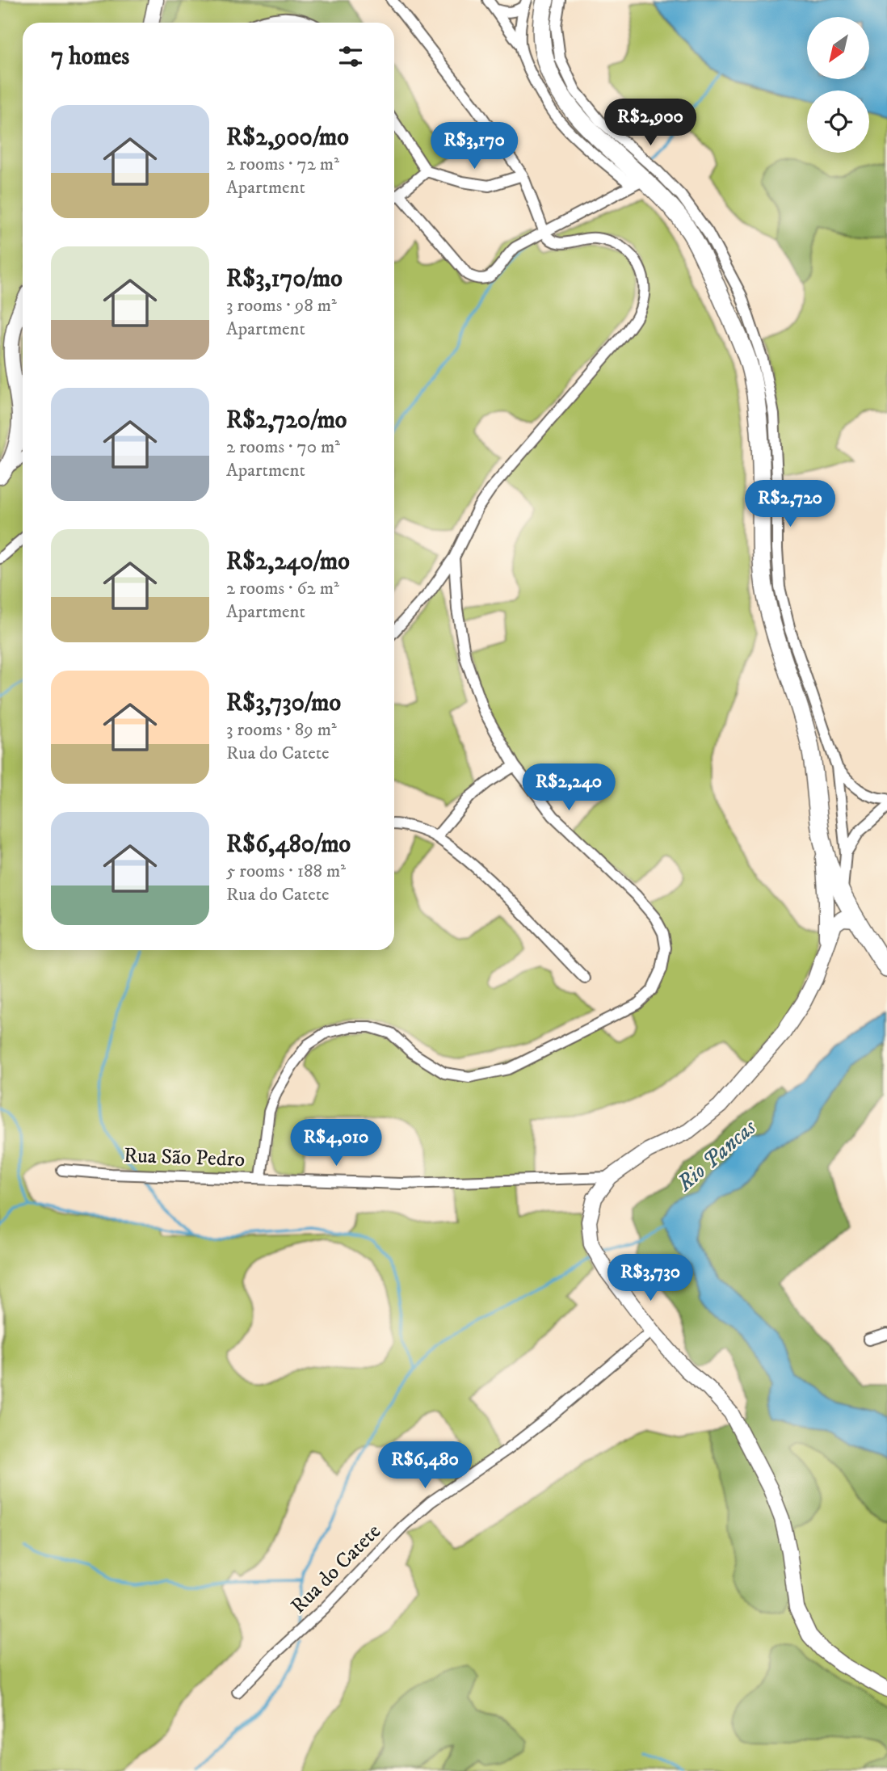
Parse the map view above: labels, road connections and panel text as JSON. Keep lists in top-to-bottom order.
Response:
{
  "streets": {
    "street": ["Rua São Pedro", "Rua do Catete"]
  },
  "water": ["Rio Pancas"],
  "north": "bottom left",
  "page": {
    "heading": "7 homes",
    "list": [
      {
        "name": "R$2,900/mo",
        "note": "2 rooms · 72 m² · Apartment"
      },
      {
        "name": "R$3,170/mo",
        "note": "3 rooms · 98 m² · Apartment"
      },
      {
        "name": "R$2,720/mo",
        "note": "2 rooms · 70 m² · Apartment"
      },
      {
        "name": "R$2,240/mo",
        "note": "2 rooms · 62 m² · Apartment"
      },
      {
        "name": "R$3,730/mo",
        "note": "3 rooms · 89 m² · Rua do Catete"
      },
      {
        "name": "R$6,480/mo",
        "note": "5 rooms · 188 m² · Rua do Catete"
      }
    ],
    "price": [
      "R$2,900",
      "R$3,170",
      "R$2,720",
      "R$2,240",
      "R$4,010",
      "R$3,730",
      "R$6,480"
    ]
  }
}
